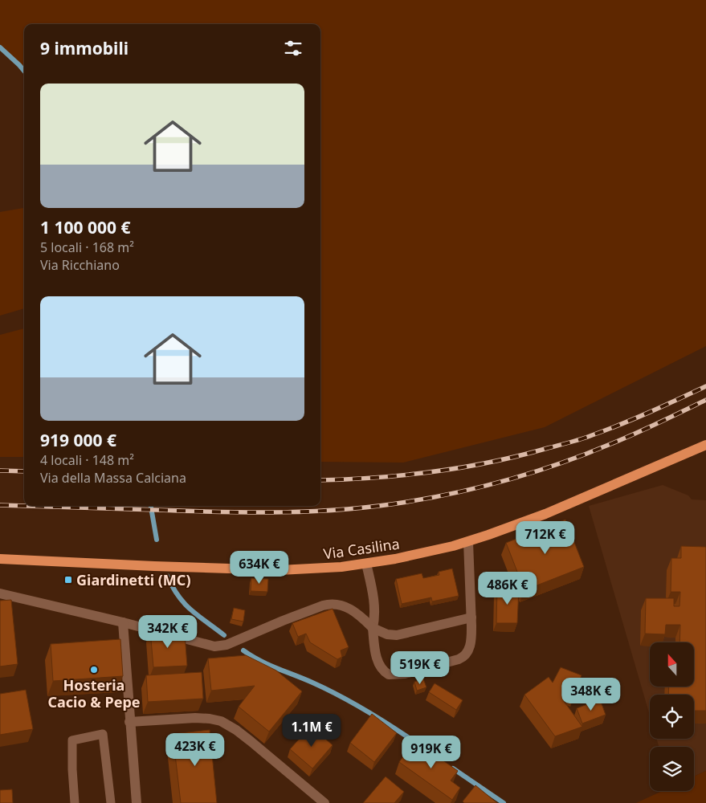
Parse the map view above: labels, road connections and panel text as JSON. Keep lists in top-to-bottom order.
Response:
{
  "streets": {
    "main road": ["Via Casilina"]
  },
  "places": {
    "transit": ["Giardinetti (MC)"],
    "other": ["Hosteria Cacio & Pepe"]
  },
  "north": "top",
  "page": {
    "heading": "9 immobili",
    "list": [
      {
        "name": "1 100 000 €",
        "note": "5 locali · 168 m² · Via Ricchiano"
      },
      {
        "name": "919 000 €",
        "note": "4 locali · 148 m² · Via della Massa Calciana"
      }
    ],
    "price": [
      "712K €",
      "634K €",
      "486K €",
      "342K €",
      "519K €",
      "348K €",
      "1.1M €",
      "423K €",
      "919K €"
    ]
  }
}
